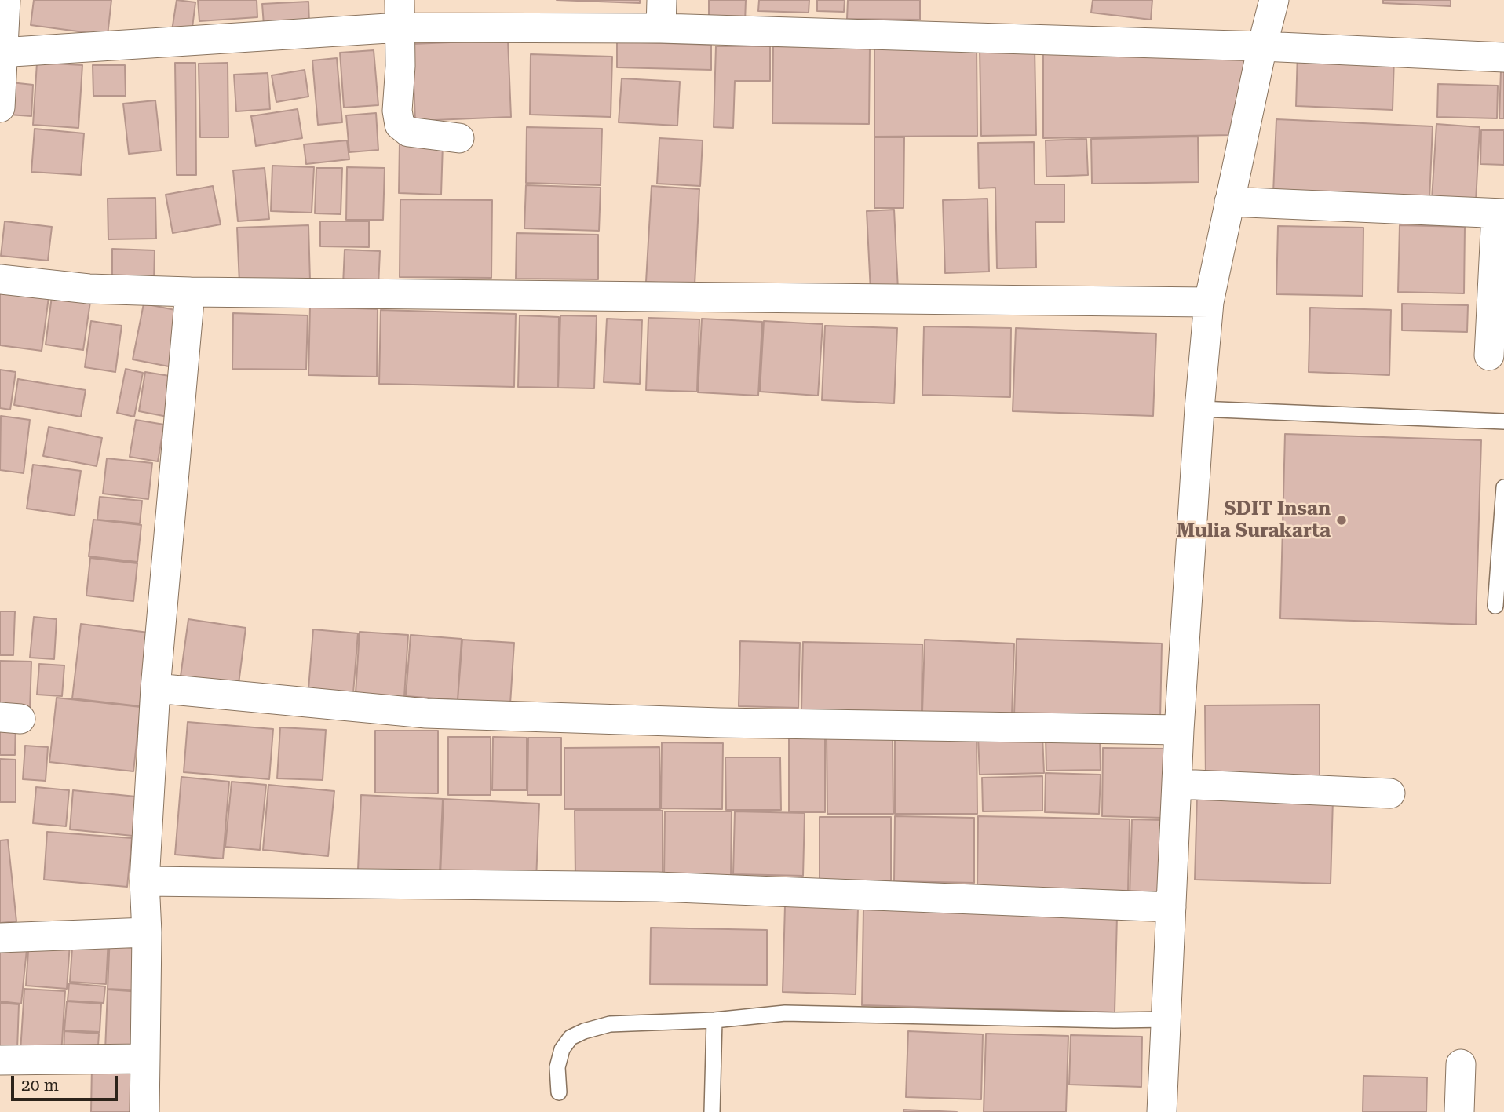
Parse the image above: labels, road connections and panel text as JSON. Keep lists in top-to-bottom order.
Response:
{
  "places": ["SDIT Insan Mulia Surakarta"],
  "scale_bar": "20 m"
}
